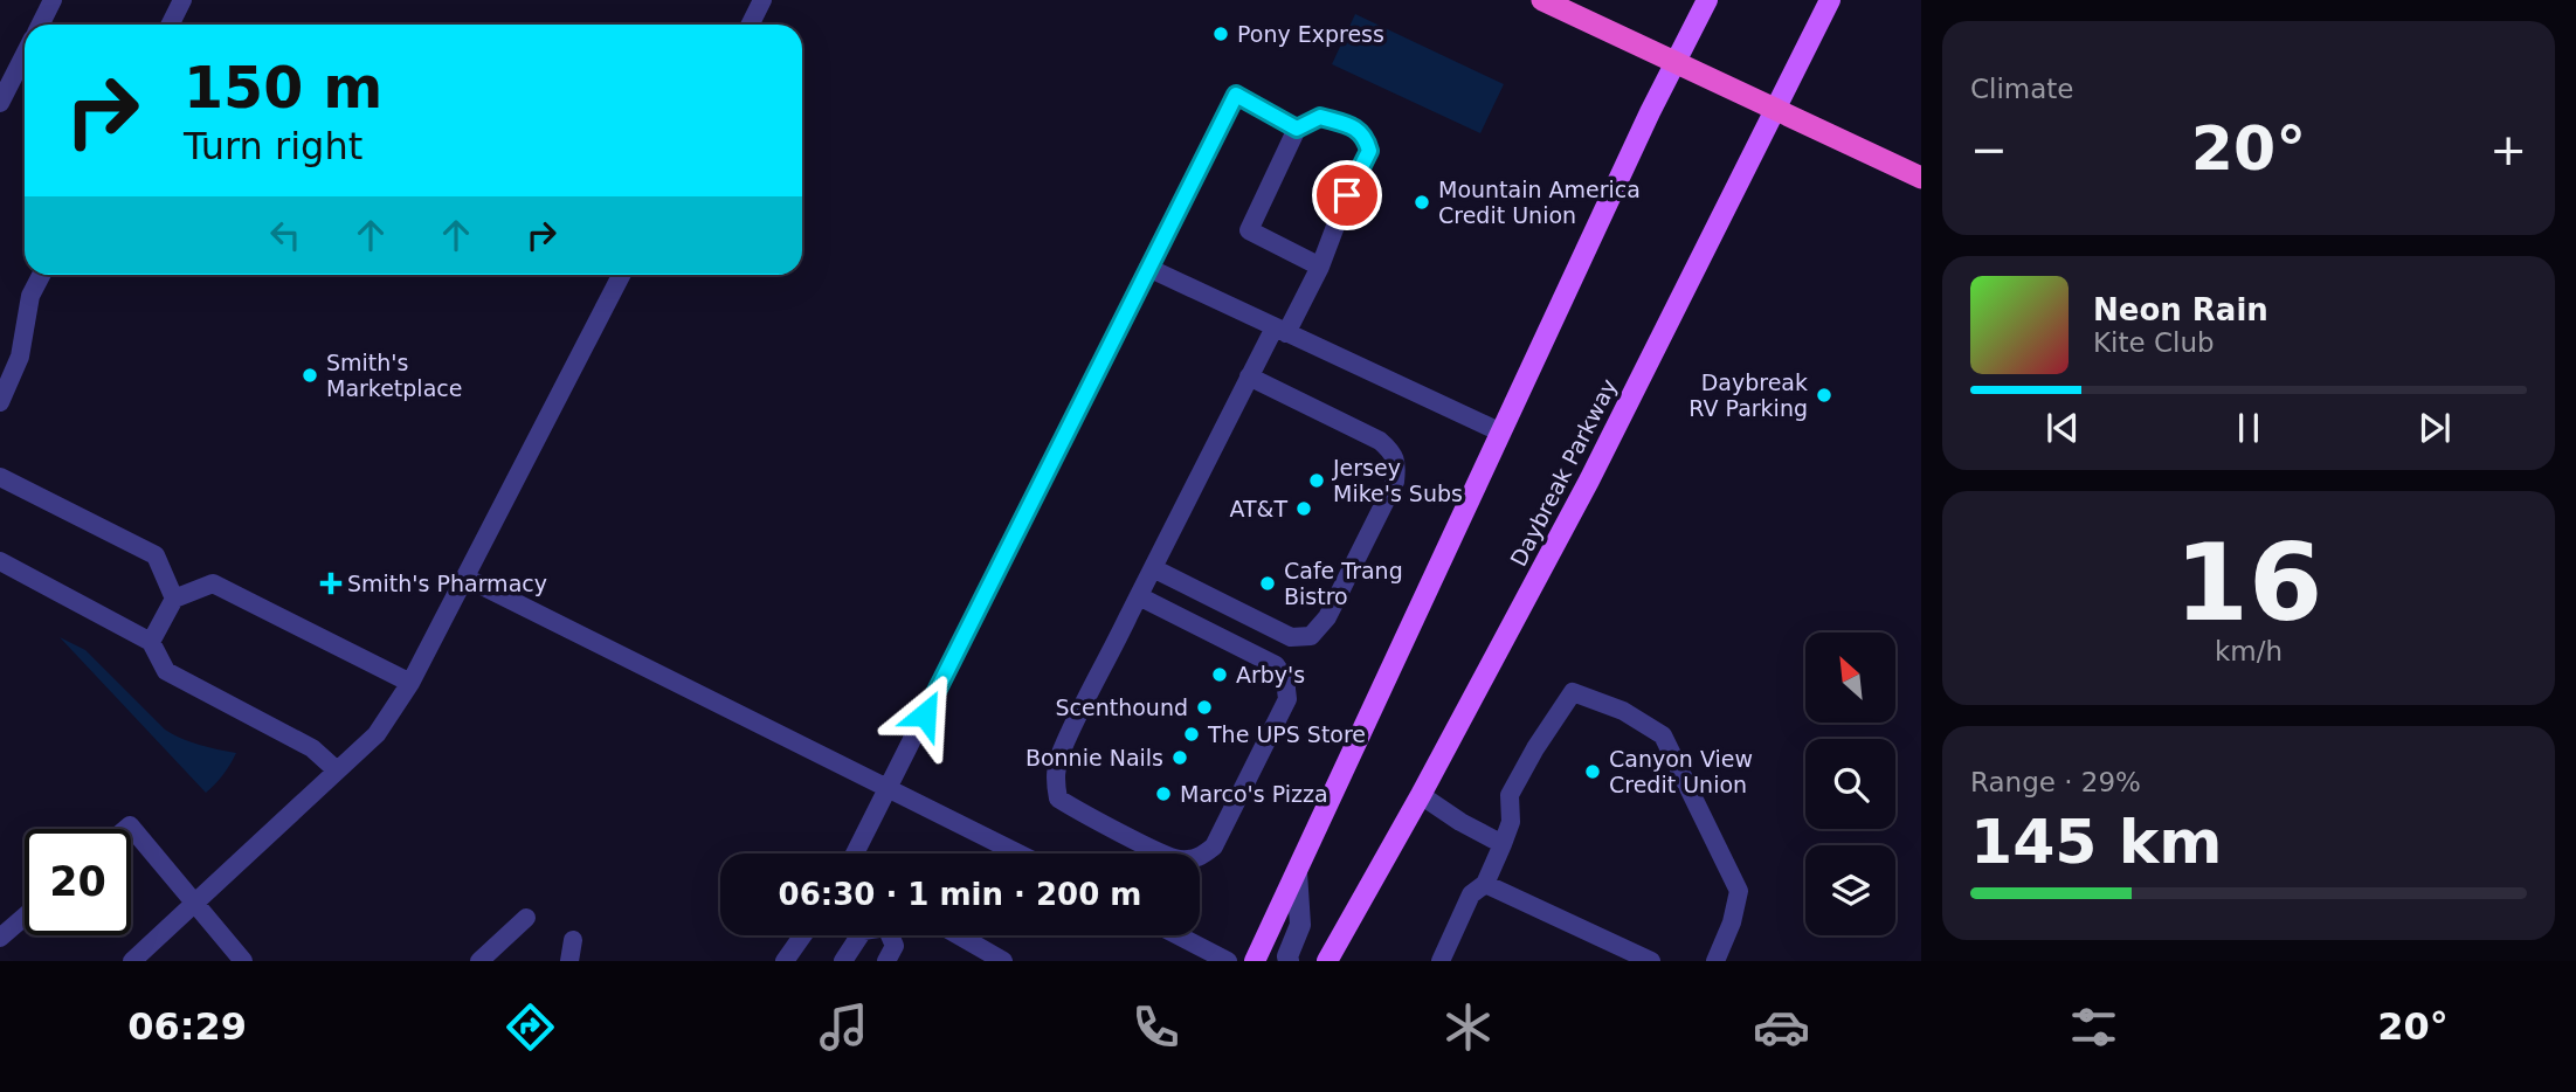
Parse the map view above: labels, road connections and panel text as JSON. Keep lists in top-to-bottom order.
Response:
{
  "streets": {
    "main road": ["Daybreak Parkway"]
  },
  "places": {
    "other": [
      "Pony Express",
      "Mountain America Credit Union",
      "Smith's Marketplace",
      "Daybreak RV Parking",
      "Jersey Mike's Subs",
      "AT&T",
      "Cafe Trang Bistro",
      "Arby's",
      "Scenthound",
      "The UPS Store",
      "Bonnie Nails",
      "Canyon View Credit Union",
      "Marco's Pizza"
    ],
    "health": ["Smith's Pharmacy"]
  },
  "north": "top left",
  "page": {
    "tile": [
      "Climate",
      ["16", "km/h"],
      ["Range · 29%", "145 km"]
    ],
    "turn": ["150 m", "Turn right"],
    "heat": ["−", "20°", "+"],
    "song": ["Neon Rain", "Kite Club"],
    "limit": "20",
    "trip": "06:30 · 1 min · 200 m",
    "tabs": ["06:29", "20°"]
  }
}
